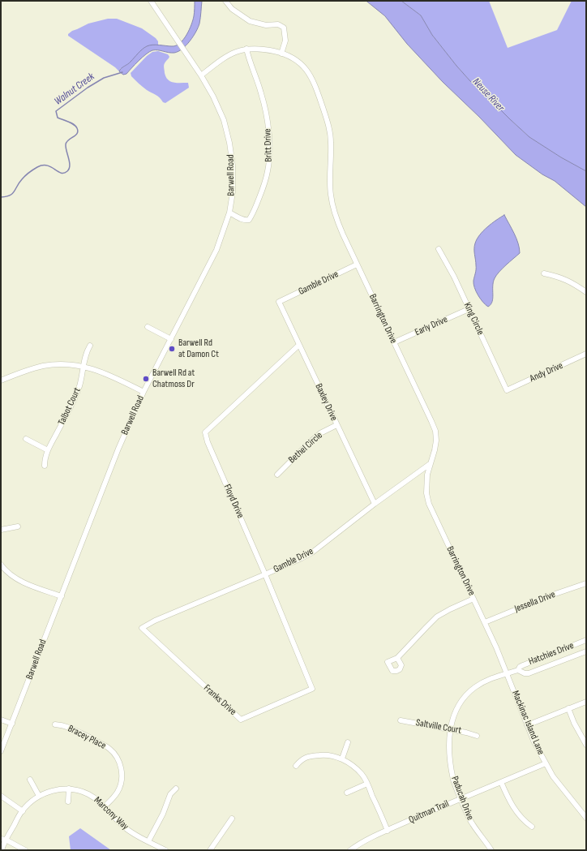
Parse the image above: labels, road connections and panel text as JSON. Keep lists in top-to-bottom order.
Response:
{
  "streets": {
    "street": [
      "Britt Drive",
      "Barwell Road",
      "Gamble Drive",
      "Barrington Drive",
      "King Circle",
      "Early Drive",
      "Andy Drive",
      "Baxley Drive",
      "Talbot Court",
      "Bethel Circle",
      "Floyd Drive",
      "Jessella Drive",
      "Hatchies Drive",
      "Franks Drive",
      "Mackinac Island Lane",
      "Saltville Court",
      "Bracey Place",
      "Paducah Drive",
      "Quitman Trail",
      "Marcony Way"
    ]
  },
  "crossings": [
    ["Britt Drive", "Barwell Road"],
    ["Britt Drive", "Barrington Drive"],
    ["Barwell Road", "Barrington Drive"],
    ["Gamble Drive", "Barrington Drive"],
    ["Gamble Drive", "Baxley Drive"],
    ["Gamble Drive", "Floyd Drive"],
    ["Gamble Drive", "Franks Drive"],
    ["Barrington Drive", "Early Drive"],
    ["Barrington Drive", "Jessella Drive"],
    ["Barrington Drive", "Hatchies Drive"],
    ["Barrington Drive", "Mackinac Island Lane"],
    ["Barrington Drive", "Paducah Drive"],
    ["King Circle", "Early Drive"],
    ["King Circle", "Andy Drive"],
    ["Baxley Drive", "Bethel Circle"],
    ["Baxley Drive", "Floyd Drive"],
    ["Floyd Drive", "Franks Drive"],
    ["Hatchies Drive", "Mackinac Island Lane"],
    ["Hatchies Drive", "Paducah Drive"],
    ["Mackinac Island Lane", "Paducah Drive"],
    ["Mackinac Island Lane", "Quitman Trail"],
    ["Saltville Court", "Paducah Drive"],
    ["Bracey Place", "Marcony Way"],
    ["Paducah Drive", "Quitman Trail"]
  ],
  "water": ["Walnut Creek", "Neuse River"],
  "places": ["Barwell Rd at Damon Ct", "Barwell Rd at Chatmoss Dr"]
}
